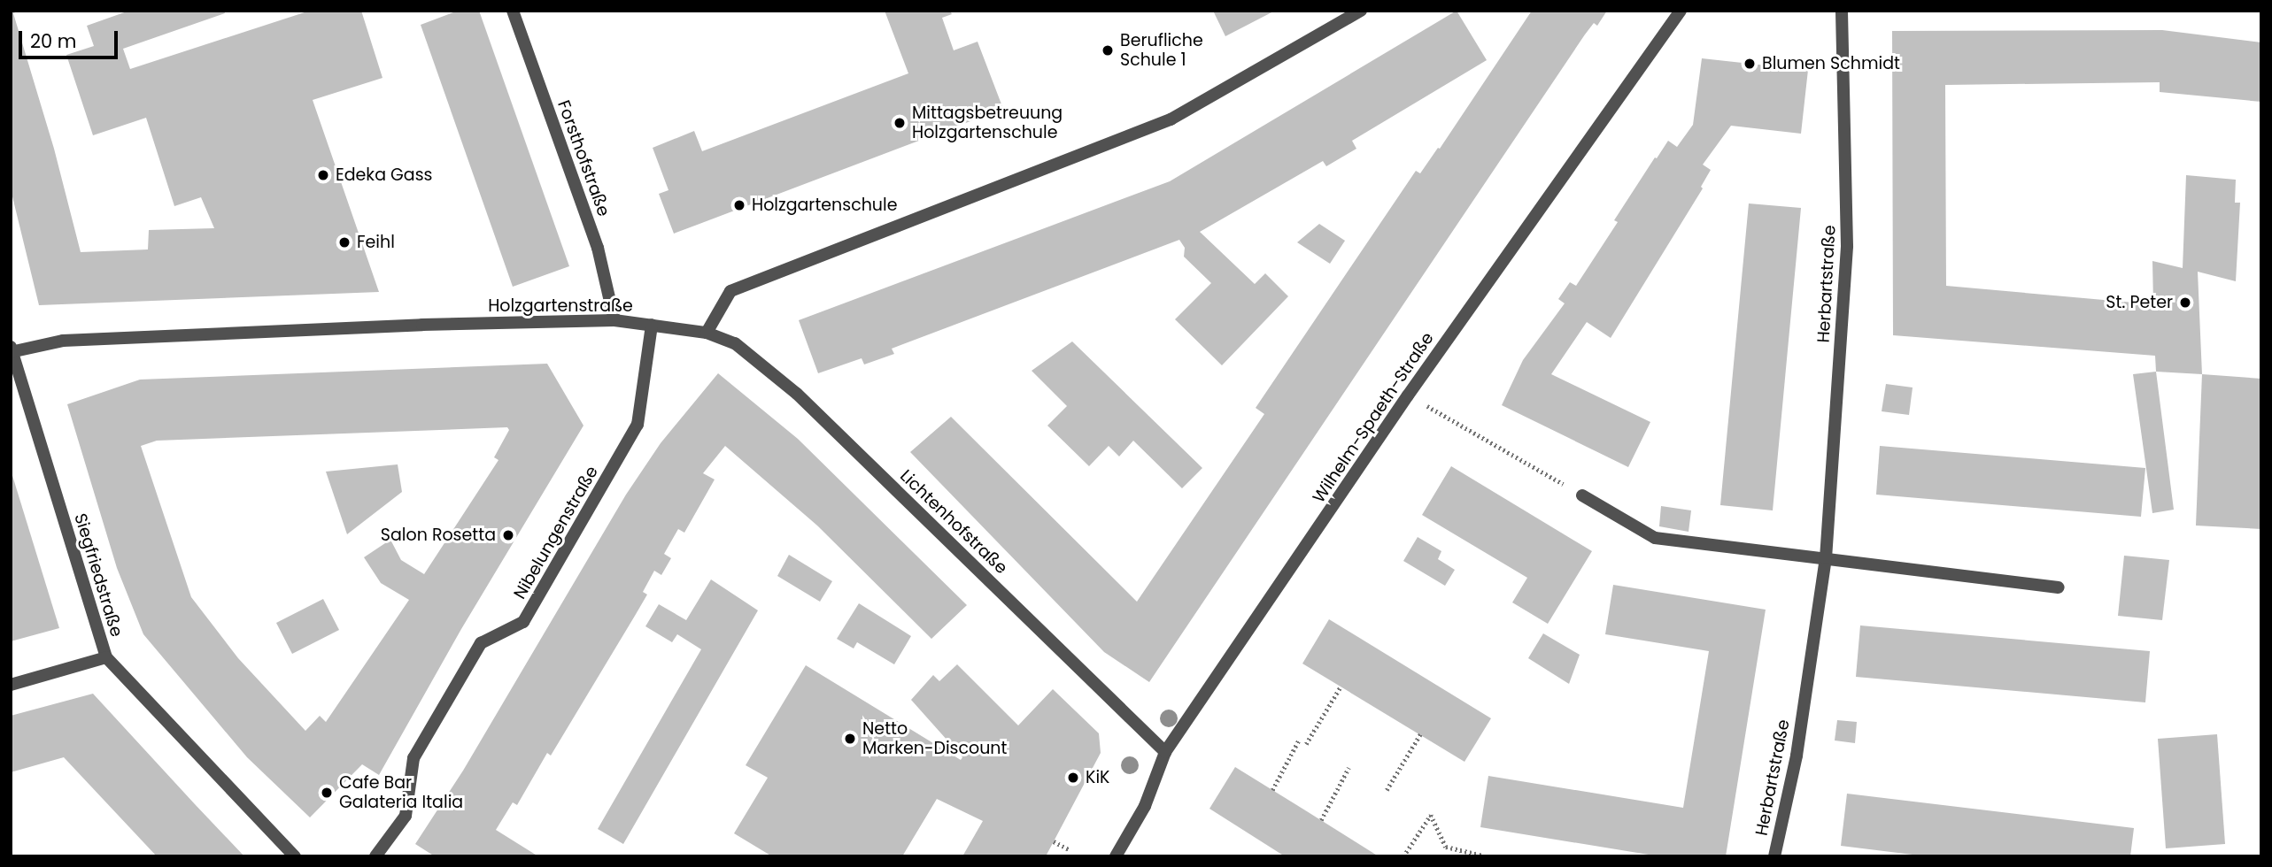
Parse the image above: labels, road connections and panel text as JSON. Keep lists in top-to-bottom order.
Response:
{
  "streets": {
    "street": [
      "Forsthofstraße",
      "Herbartstraße",
      "Holzgartenstraße",
      "Wilhelm-Spaeth-Straße",
      "Lichtenhofstraße",
      "Nibelungenstraße",
      "Siegfriedstraße"
    ]
  },
  "crossings": [
    ["Forsthofstraße", "Holzgartenstraße"],
    ["Holzgartenstraße", "Lichtenhofstraße"],
    ["Holzgartenstraße", "Nibelungenstraße"],
    ["Holzgartenstraße", "Siegfriedstraße"],
    ["Wilhelm-Spaeth-Straße", "Lichtenhofstraße"]
  ],
  "places": [
    "Berufliche Schule 1",
    "Blumen Schmidt",
    "Mittagsbetreuung Holzgartenschule",
    "Edeka Gass",
    "Holzgartenschule",
    "Feihl",
    "St. Peter",
    "Salon Rosetta",
    "Netto Marken-Discount",
    "KiK",
    "Cafe Bar Galateria Italia"
  ],
  "scale_bar": "20 m"
}
